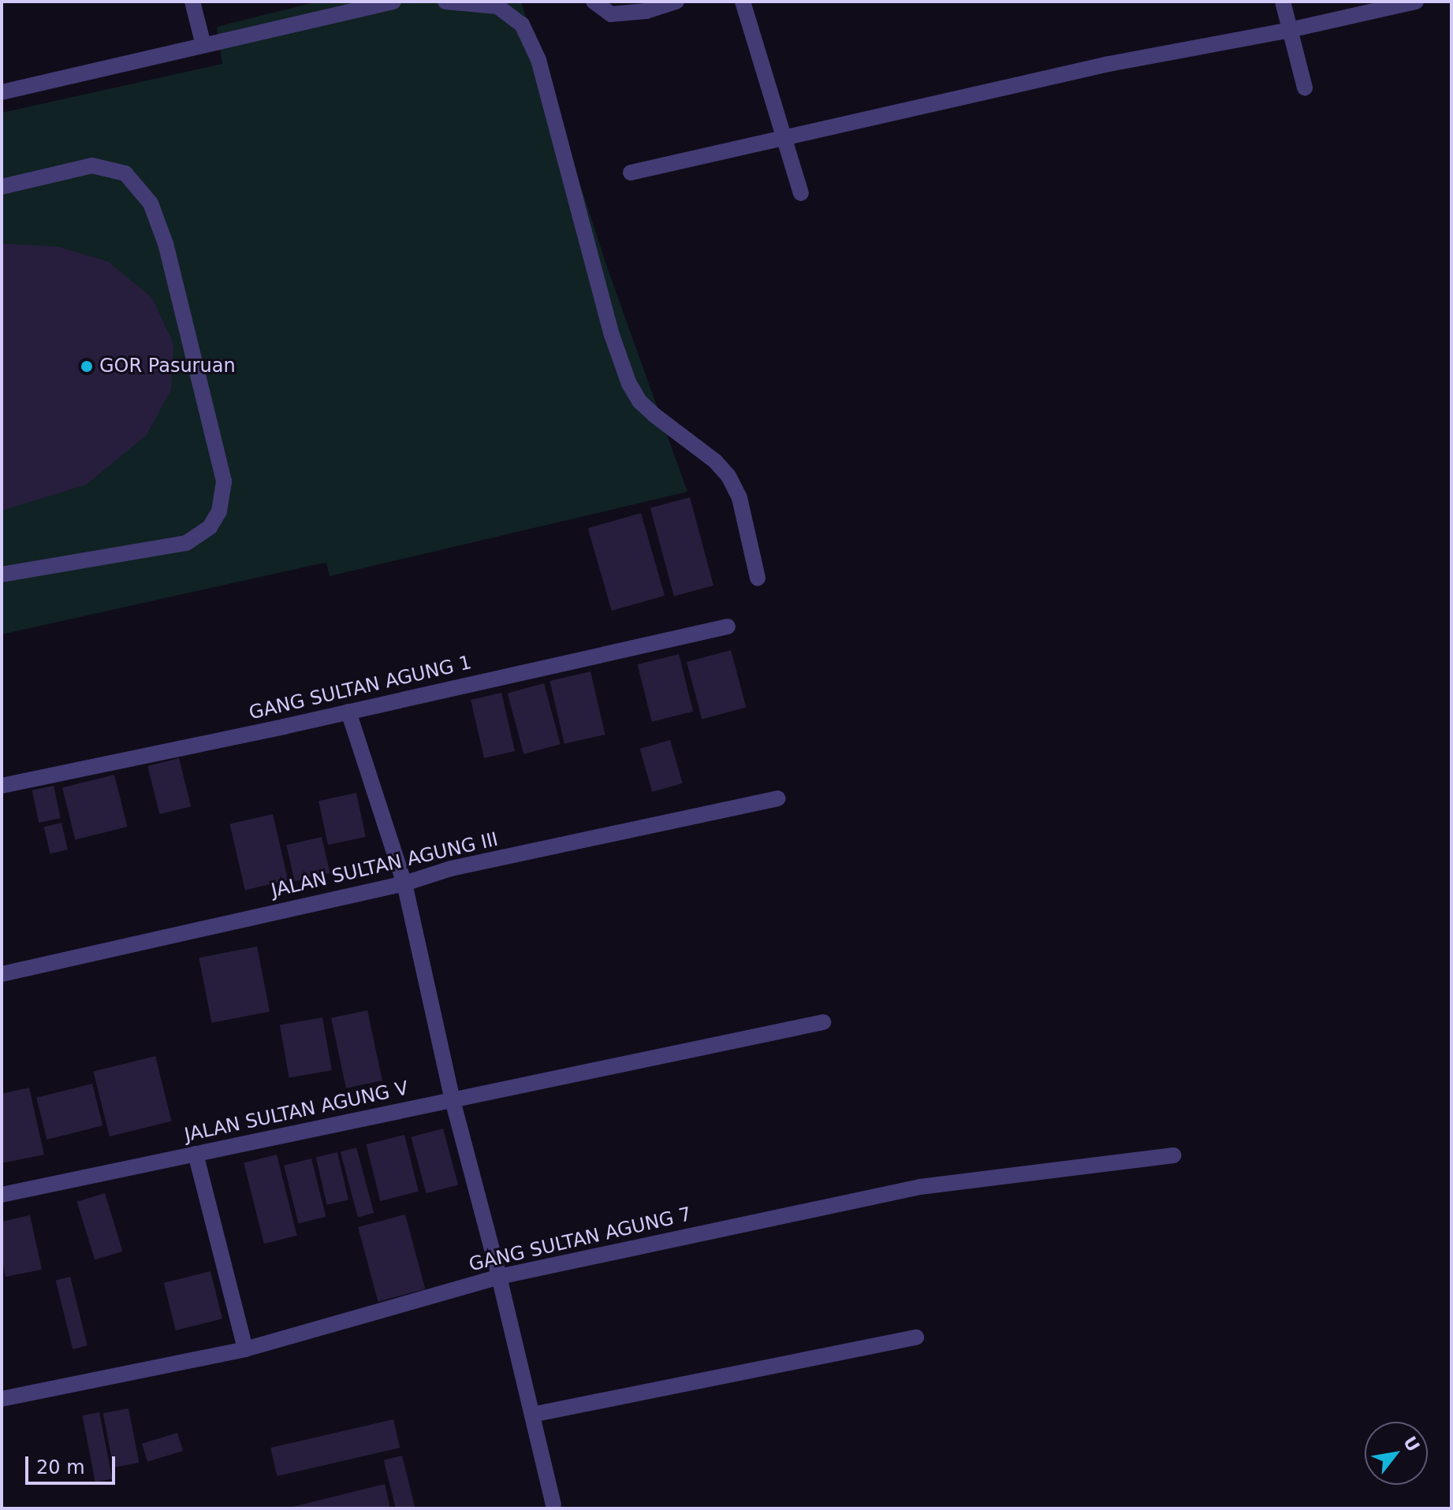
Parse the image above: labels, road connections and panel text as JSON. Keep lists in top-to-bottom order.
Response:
{
  "streets": {
    "street": [
      "GANG SULTAN AGUNG 1",
      "JALAN SULTAN AGUNG III",
      "JALAN SULTAN AGUNG V",
      "GANG SULTAN AGUNG 7"
    ]
  },
  "places": ["GOR Pasuruan"],
  "scale_bar": "20 m",
  "north": "top right"
}
